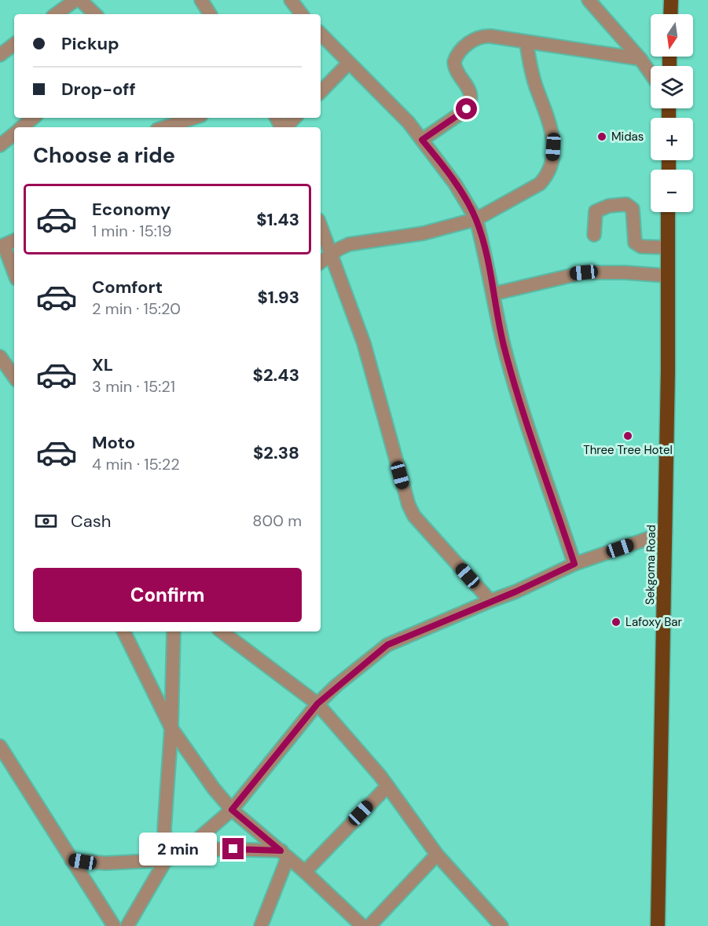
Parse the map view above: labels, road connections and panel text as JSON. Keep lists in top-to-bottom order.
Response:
{
  "streets": {
    "highway": ["Sekgoma Road"]
  },
  "places": ["Midas", "Three Tree Hotel", "Lafoxy Bar"],
  "north": "bottom",
  "page": {
    "map_buttons": ["+", "−"],
    "banner": ["Pickup", "Drop-off"],
    "heading": "Choose a ride",
    "list": [
      {
        "name": "Economy",
        "note": "1 min · 15:19",
        "value": "$1.43"
      },
      {
        "name": "Comfort",
        "note": "2 min · 15:20",
        "value": "$1.93"
      },
      {
        "name": "XL",
        "note": "3 min · 15:21",
        "value": "$2.43"
      },
      {
        "name": "Moto",
        "note": "4 min · 15:22",
        "value": "$2.38"
      }
    ],
    "pay": ["Cash", "800 m"],
    "buttons": "Confirm",
    "bubble": "2 min"
  }
}
